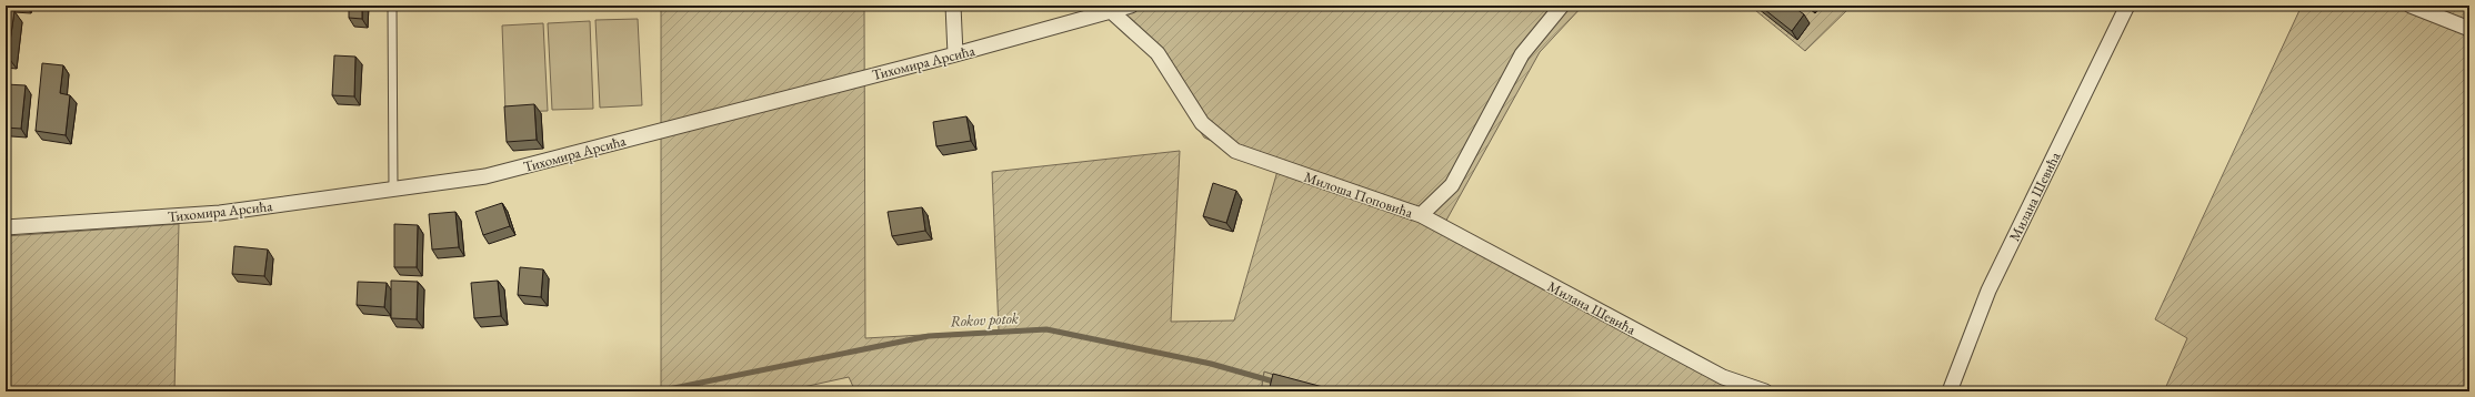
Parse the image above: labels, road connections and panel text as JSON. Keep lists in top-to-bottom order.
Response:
{
  "streets": {
    "street": ["Тихомира Арсића", "Милоша Поповића", "Милана Шевића"]
  },
  "crossings": [
    ["Тихомира Арсића", "Милоша Поповића"],
    ["Милоша Поповића", "Милана Шевића"]
  ],
  "water": ["Rokov potok"]
}
